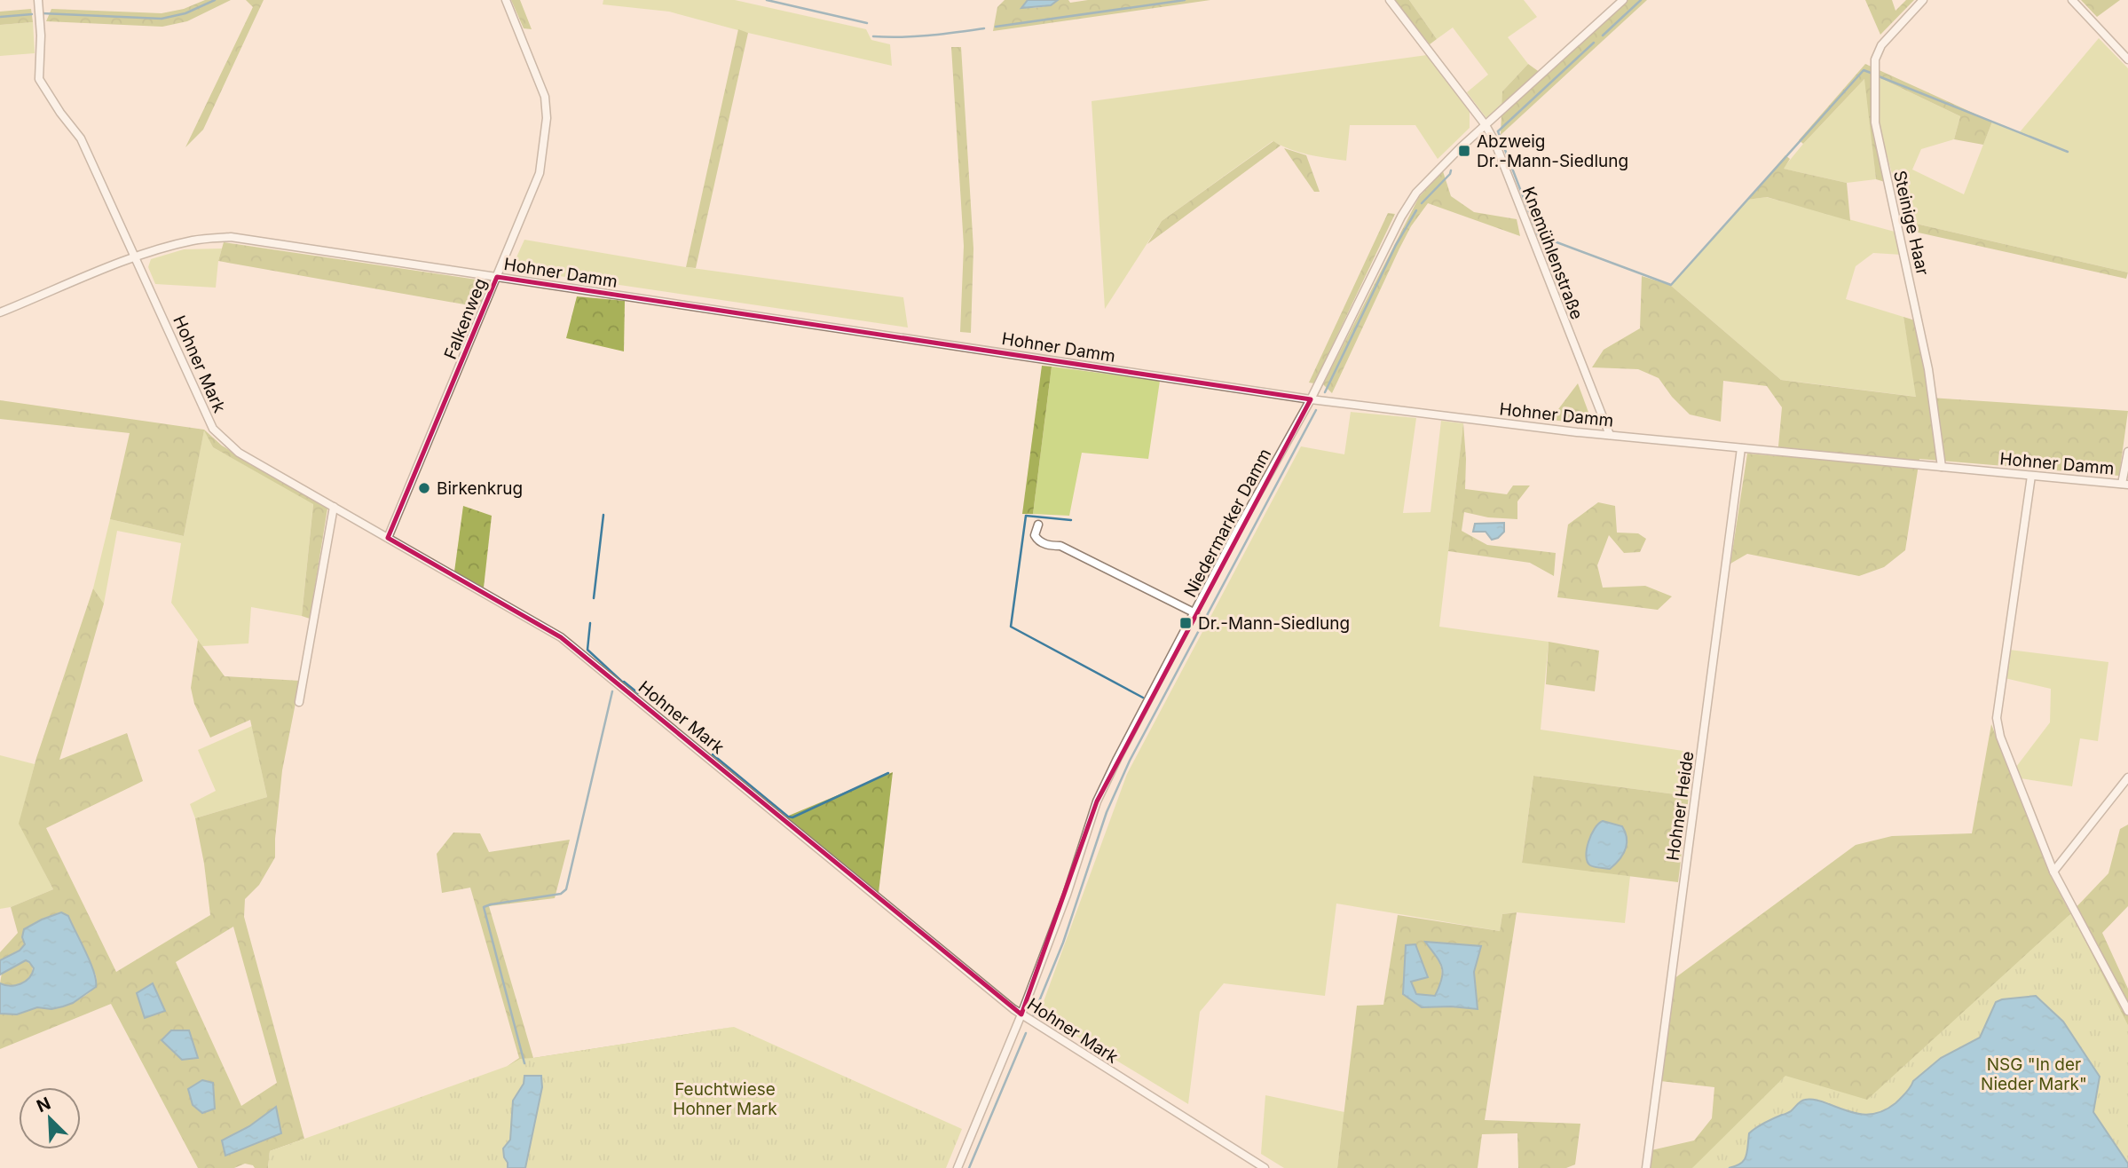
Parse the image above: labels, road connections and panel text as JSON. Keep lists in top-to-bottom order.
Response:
{
  "streets": {
    "street": [
      "Steinige Haar",
      "Knemühlenstraße",
      "Hohner Damm",
      "Falkenweg",
      "Hohner Mark",
      "Niedermarker Damm",
      "Hohner Heide"
    ]
  },
  "crossings": [
    ["Steinige Haar", "Hohner Damm"],
    ["Knemühlenstraße", "Hohner Damm"],
    ["Knemühlenstraße", "Niedermarker Damm"],
    ["Hohner Damm", "Falkenweg"],
    ["Hohner Damm", "Hohner Mark"],
    ["Hohner Damm", "Niedermarker Damm"],
    ["Hohner Damm", "Hohner Heide"],
    ["Falkenweg", "Hohner Mark"],
    ["Hohner Mark", "Niedermarker Damm"]
  ],
  "parks": ["NSG \"In der Nieder Mark\"", "Feuchtwiese Hohner Mark"],
  "places": {
    "transit": ["Abzweig Dr.-Mann-Siedlung", "Dr.-Mann-Siedlung"],
    "other": ["Birkenkrug"]
  },
  "north": "top left"
}
